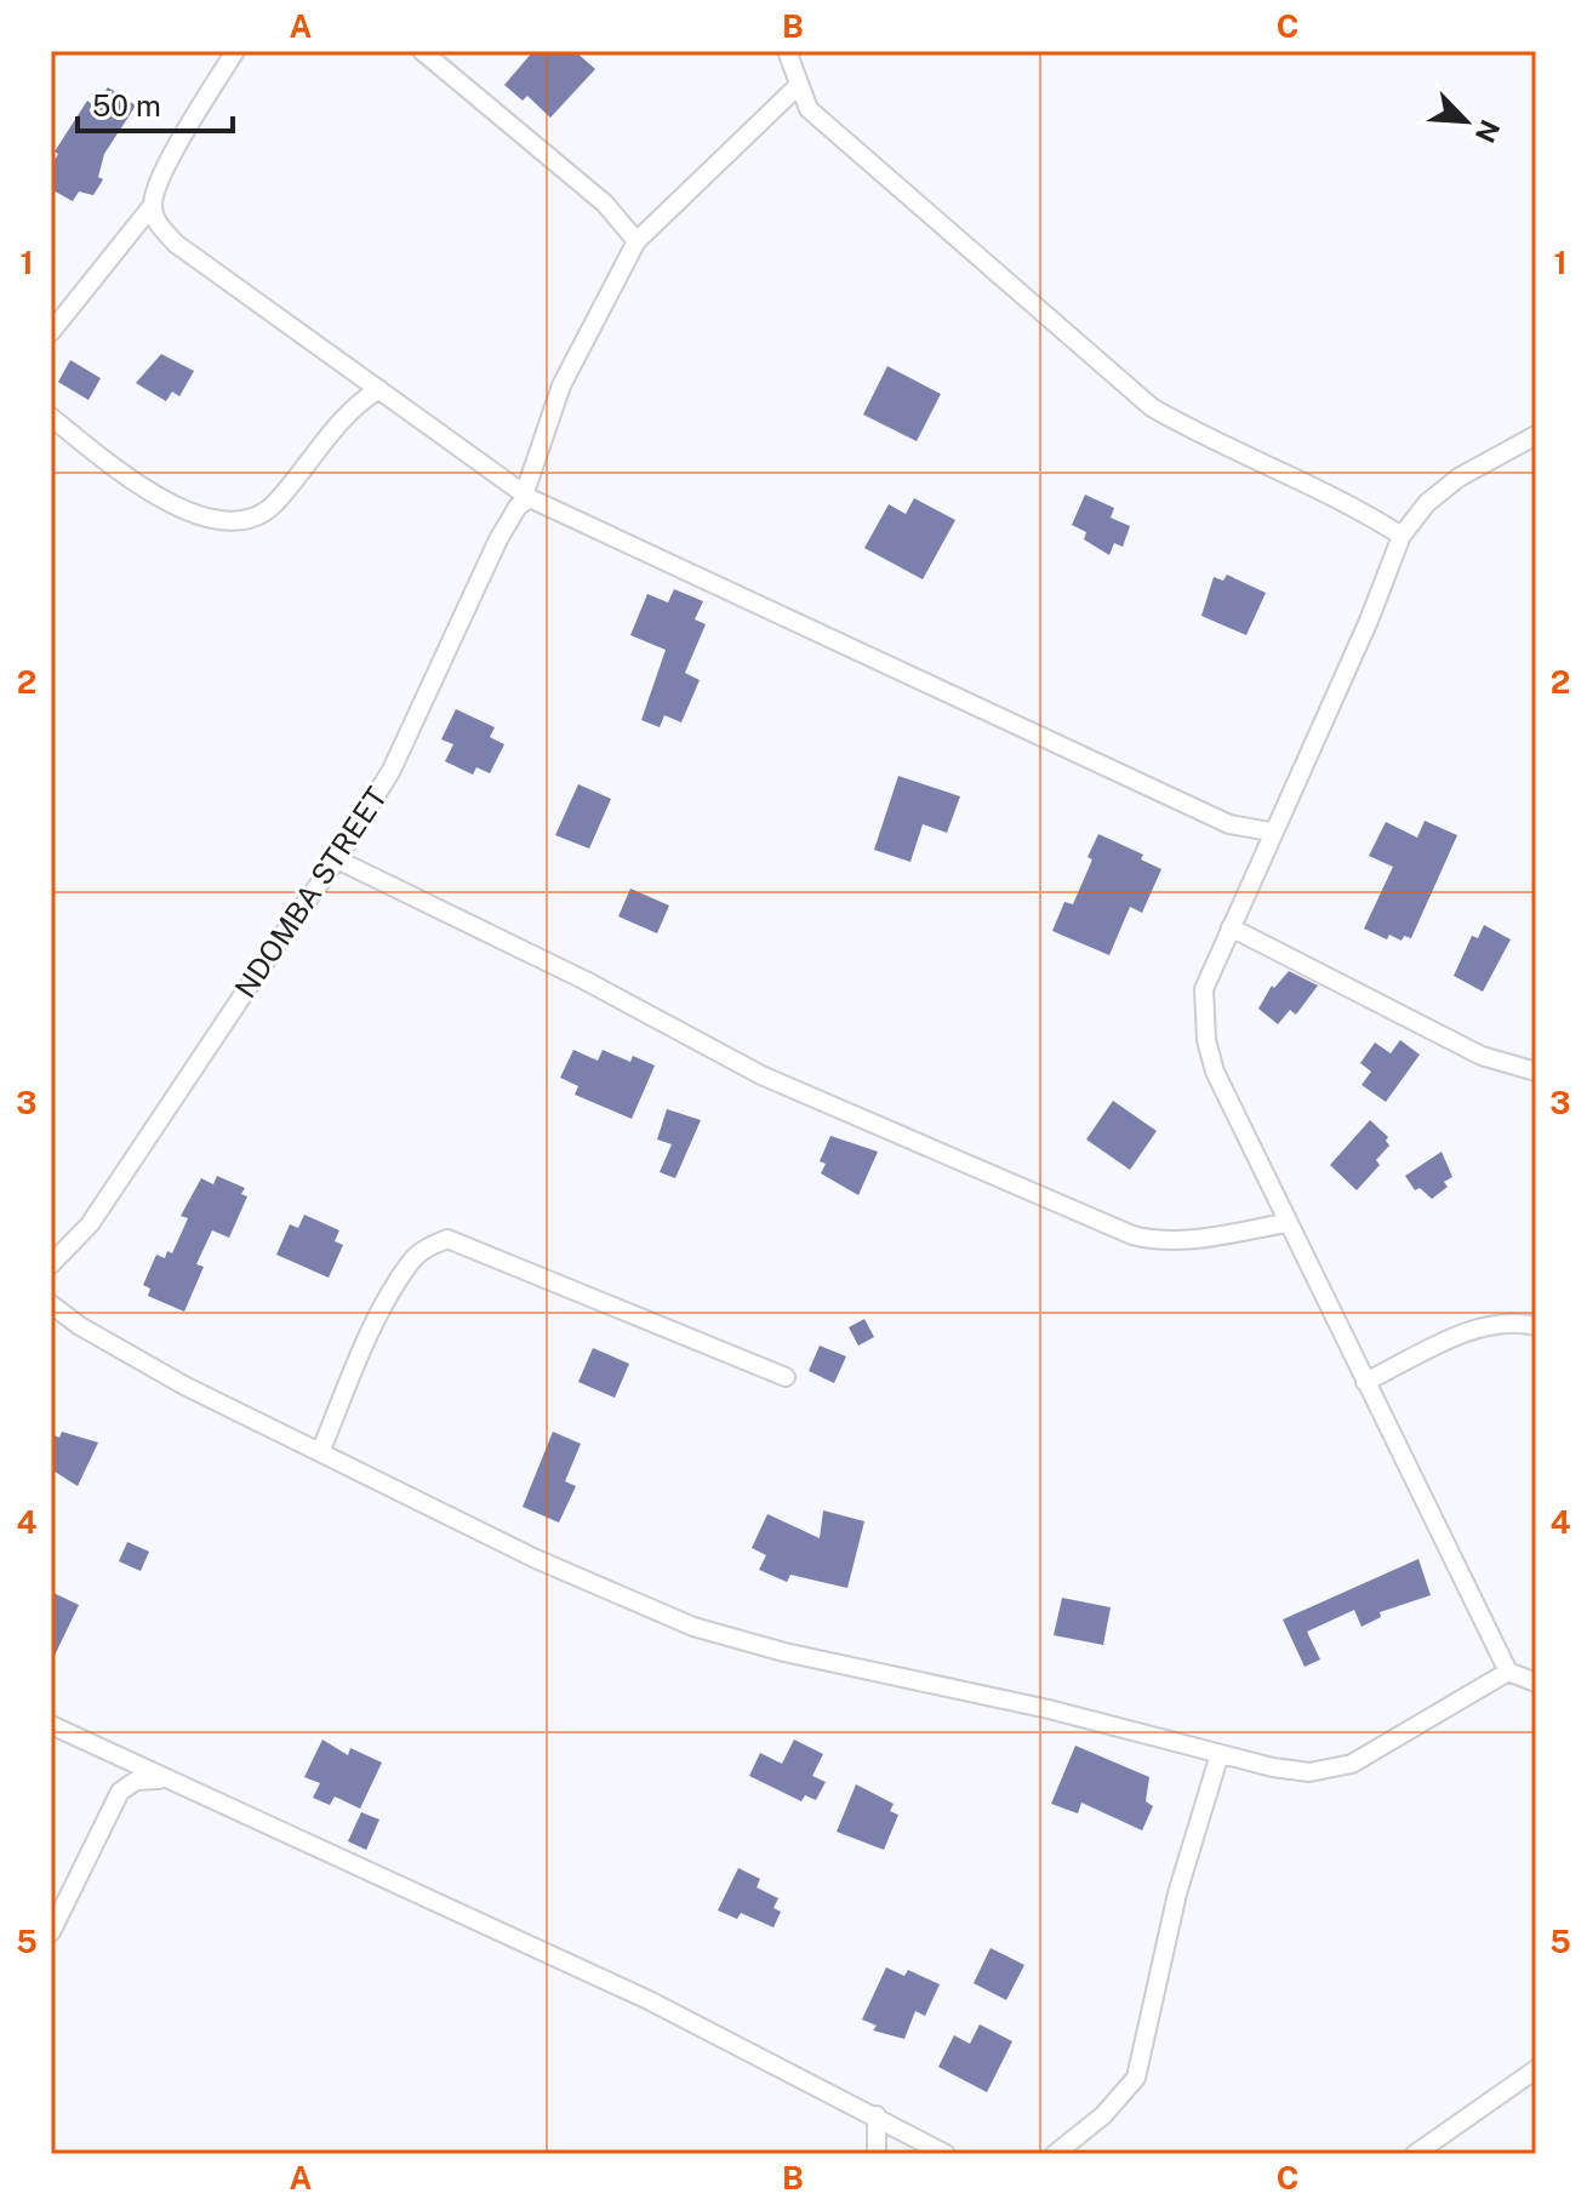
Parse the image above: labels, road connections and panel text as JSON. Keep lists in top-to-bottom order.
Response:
{
  "streets": {
    "street": ["NDOMBA STREET"]
  },
  "scale_bar": "50 m",
  "north": "bottom right",
  "grid": {
    "columns": ["A", "B", "C"],
    "rows": [
      "1",
      "2",
      "3",
      "4",
      "5"
    ]
  }
}
